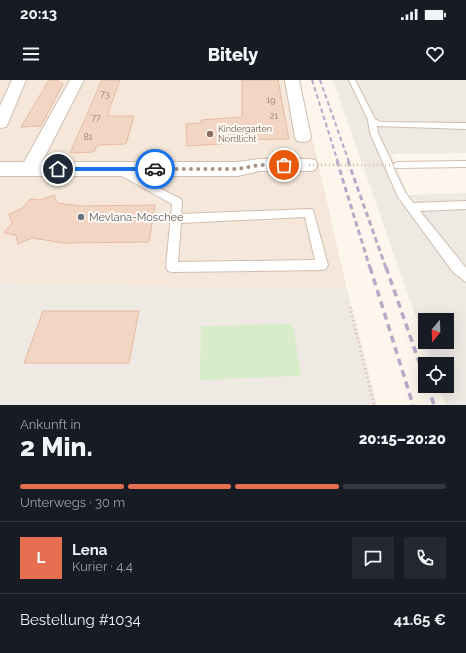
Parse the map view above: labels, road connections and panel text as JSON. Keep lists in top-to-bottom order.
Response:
{
  "places": ["Kindergarten Nordlicht", "Mevlana-Moschee"],
  "house_numbers": [
    "73",
    "19",
    "21",
    "77",
    "81"
  ],
  "north": "bottom",
  "page": {
    "status": "20:13",
    "header": "Bitely",
    "heading": ["2 Min.", "Ankunft in", "20:15–20:20"],
    "panel": [
      "Lena",
      "Kurier · 4.4",
      "Bestellung #1034",
      "41.65 €"
    ],
    "bar": "Unterwegs · 30 m",
    "round": "L"
  }
}
